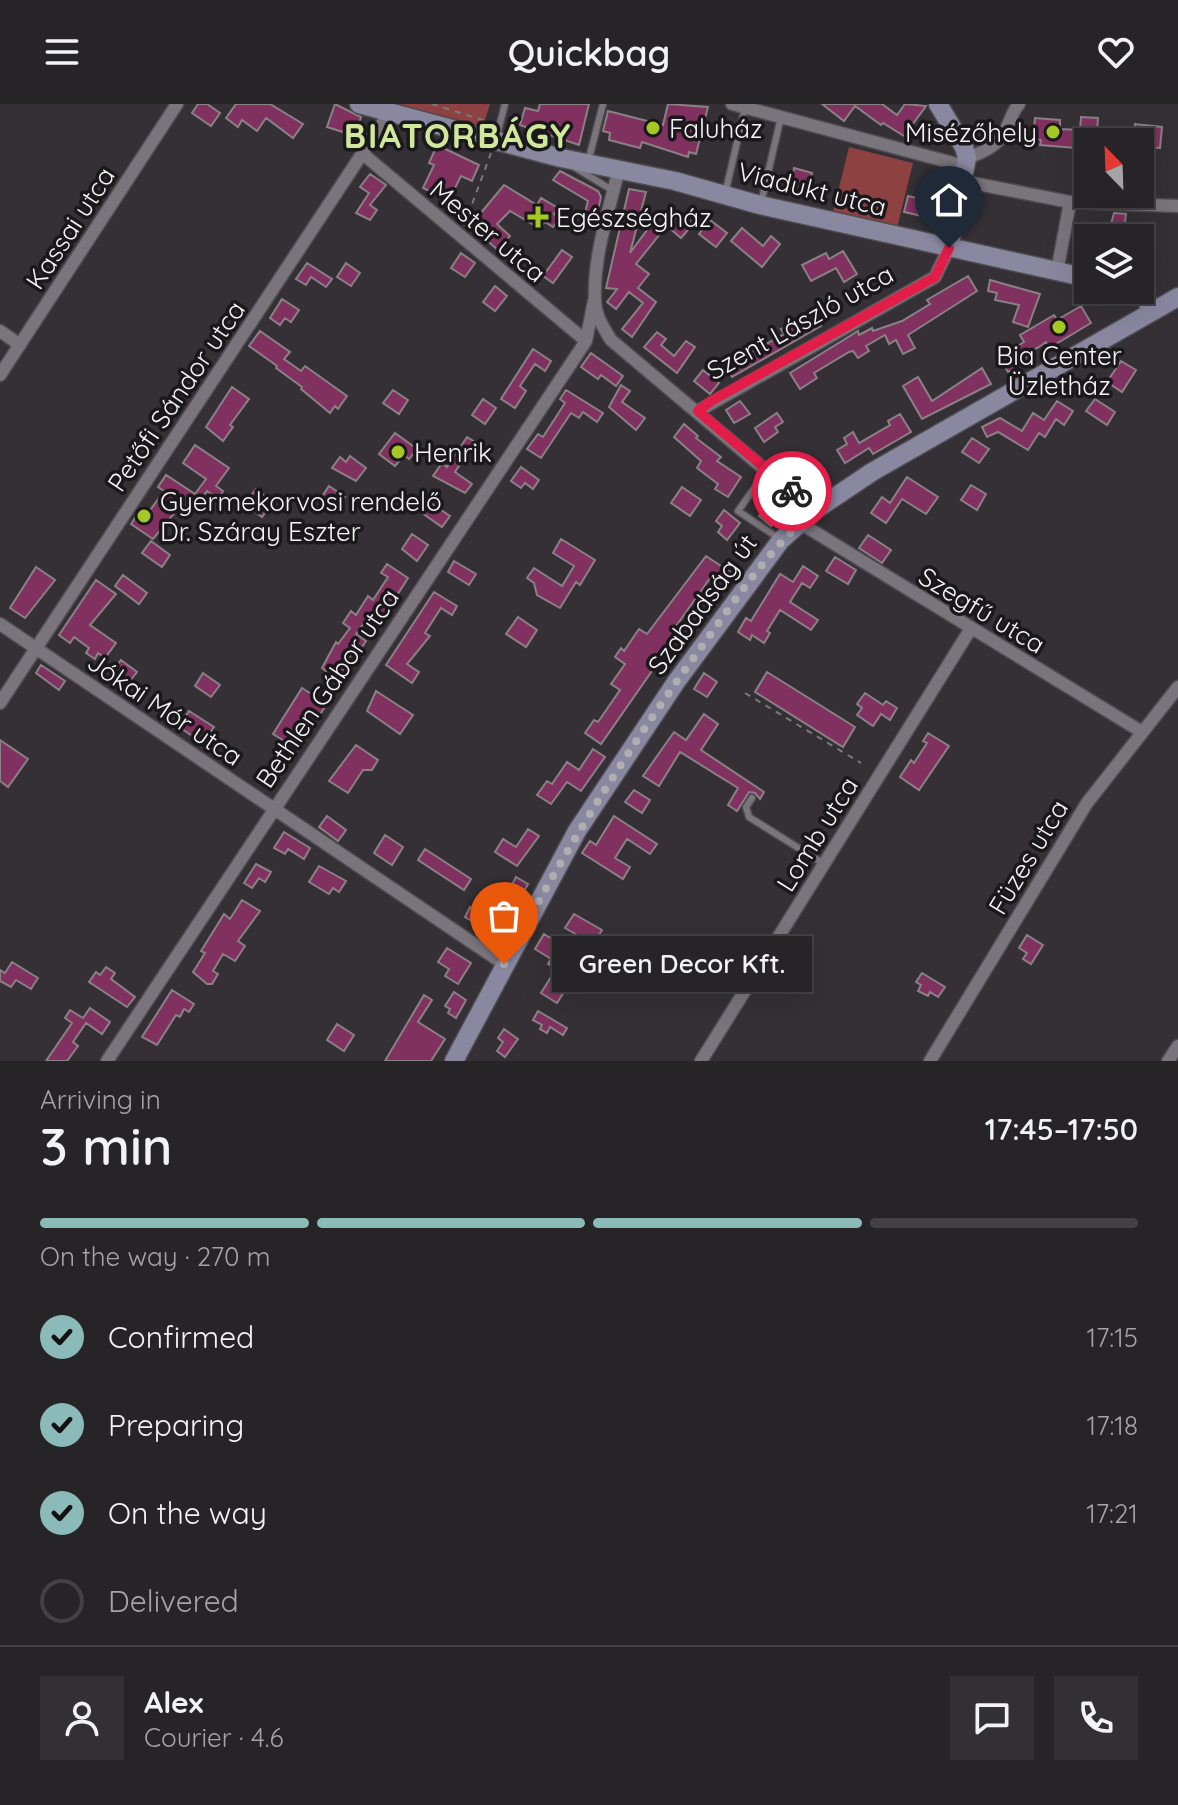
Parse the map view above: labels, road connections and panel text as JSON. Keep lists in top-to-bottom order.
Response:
{
  "streets": {
    "main road": ["Viadukt utca", "Szent László utca", "Szabadság út"],
    "street": [
      "Kassai utca",
      "Mester utca",
      "Petőfi Sándor utca",
      "Szegfű utca",
      "Bethlen Gábor utca",
      "Jókai Mór utca",
      "Lomb utca",
      "Füzes utca"
    ]
  },
  "crossings": [
    ["Viadukt utca", "Szent László utca"],
    ["Viadukt utca", "Petőfi Sándor utca"],
    ["Viadukt utca", "Bethlen Gábor utca"],
    ["Mester utca", "Petőfi Sándor utca"],
    ["Mester utca", "Bethlen Gábor utca"],
    ["Szent László utca", "Szegfű utca"],
    ["Petőfi Sándor utca", "Jókai Mór utca"],
    ["Szabadság út", "Szegfű utca"],
    ["Szabadság út", "Jókai Mór utca"],
    ["Szegfű utca", "Lomb utca"],
    ["Szegfű utca", "Füzes utca"],
    ["Bethlen Gábor utca", "Jókai Mór utca"]
  ],
  "districts": ["BIATORBÁGY"],
  "places": {
    "other": [
      "Faluház",
      "Misézőhely",
      "Bia Center Üzletház",
      "Henrik",
      "Gyermekorvosi rendelő Dr. Száray Eszter",
      "Green Decor Kft."
    ],
    "health": ["Egészségház"]
  },
  "north": "top left",
  "page": {
    "header": "Quickbag",
    "bubble": "Green Decor Kft.",
    "heading": ["3 min", "Arriving in", "17:45–17:50"],
    "panel": ["Alex", "Courier · 4.6"],
    "bar": "On the way · 270 m",
    "list": [
      ["Confirmed", "17:15"],
      ["Preparing", "17:18"],
      ["On the way", "17:21"],
      "Delivered"
    ]
  }
}
